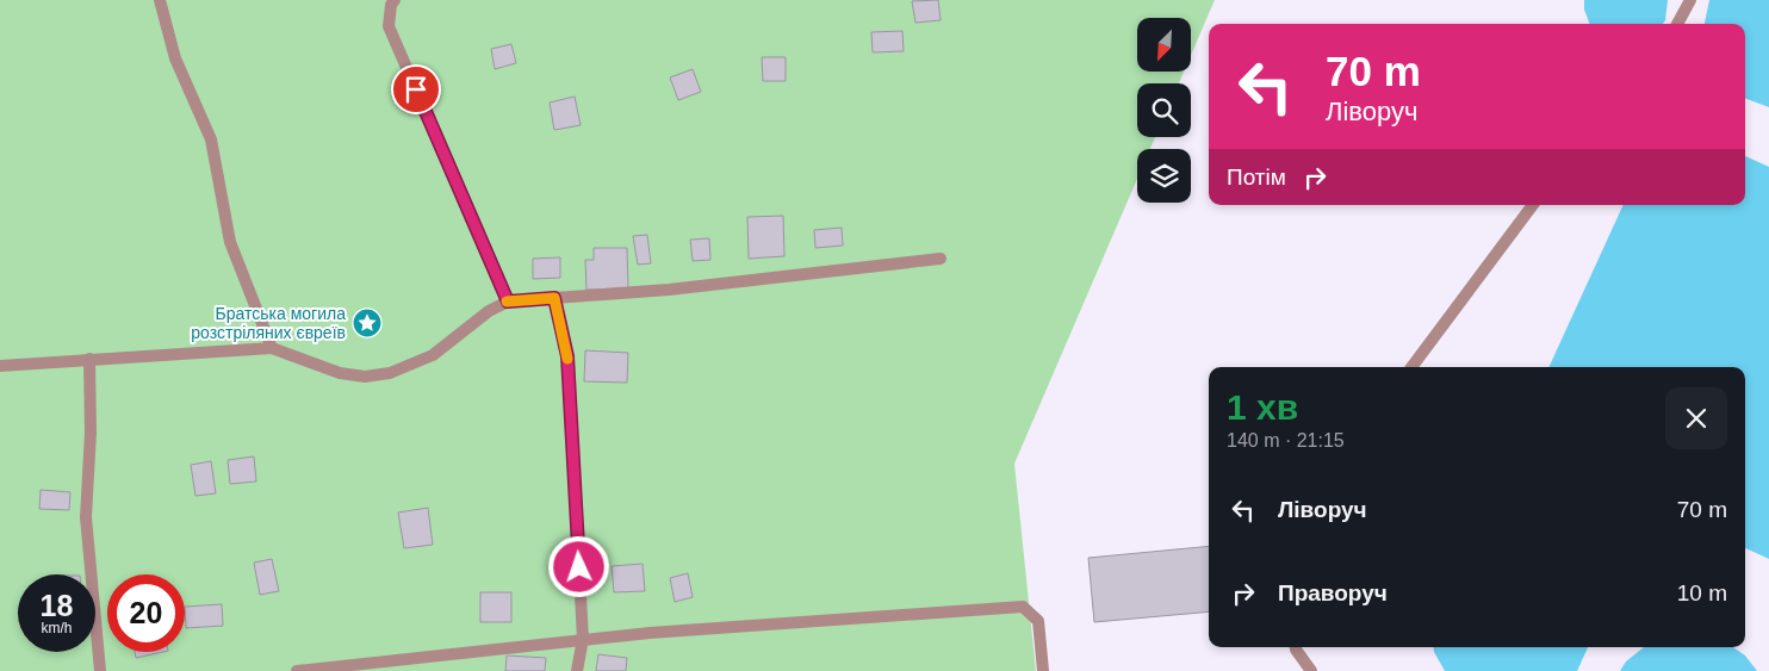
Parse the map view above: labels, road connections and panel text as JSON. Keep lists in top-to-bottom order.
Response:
{
  "places": {
    "place": ["Братська могила розстріляних євреїв"]
  },
  "north": "bottom left",
  "page": {
    "turn": ["70 m", "Ліворуч"],
    "then": "Потім",
    "heading": ["1 хв", "140 m · 21:15"],
    "list": [
      {
        "name": "Ліворуч",
        "value": "70 m"
      },
      {
        "name": "Праворуч",
        "value": "10 m"
      }
    ],
    "speed": "18 km/h",
    "limit": "20"
  }
}
